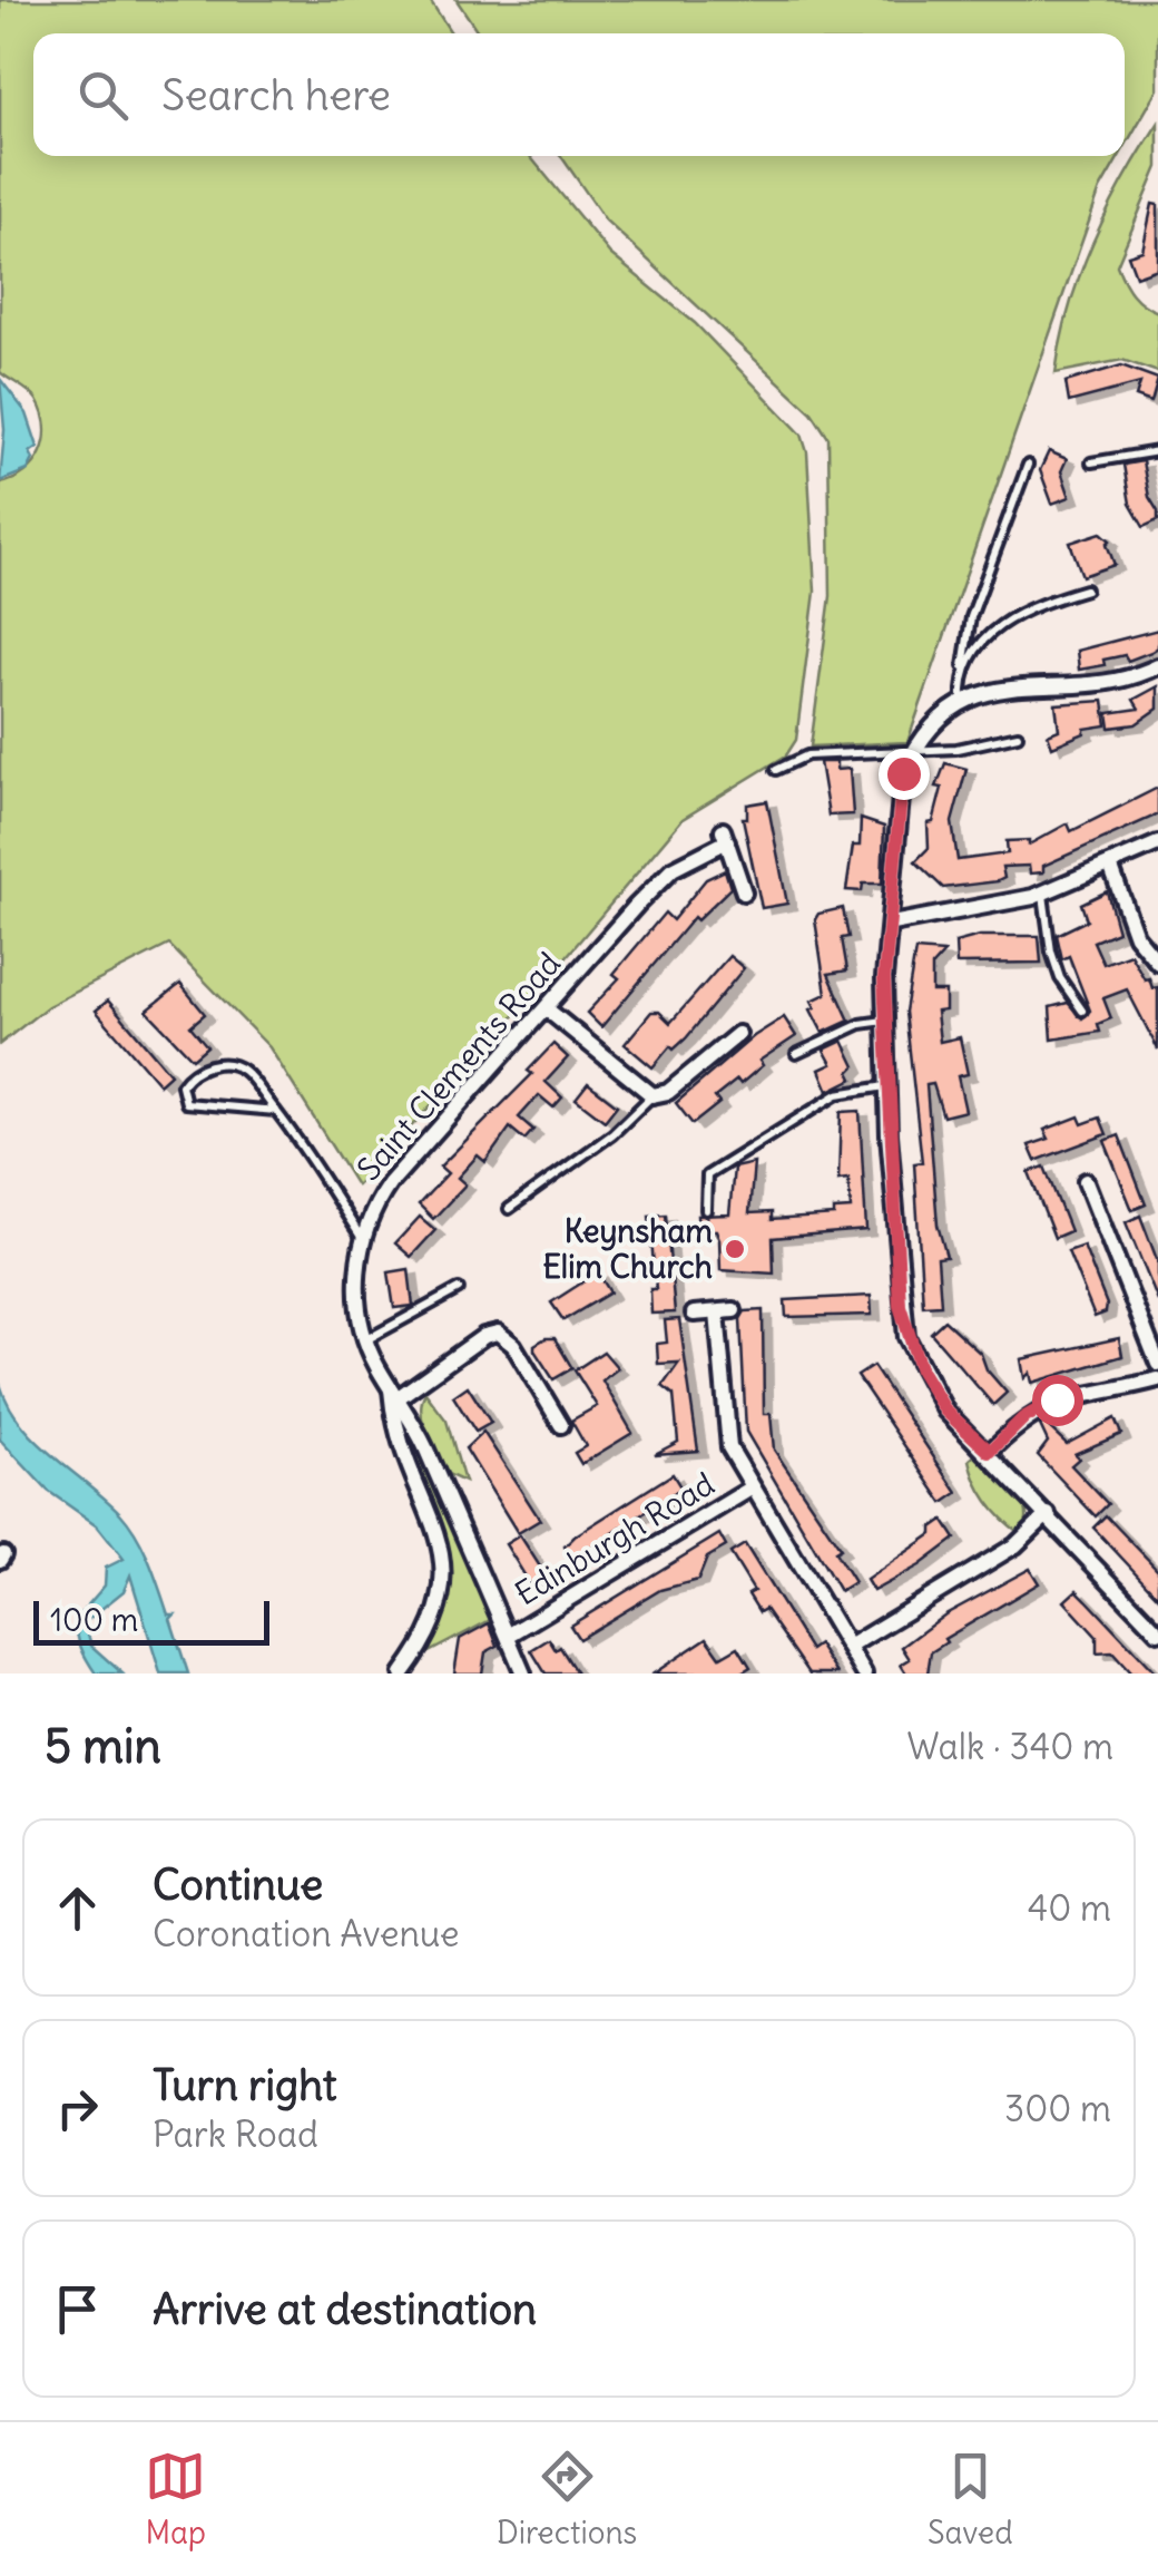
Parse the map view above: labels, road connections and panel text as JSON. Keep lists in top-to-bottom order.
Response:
{
  "streets": {
    "street": ["Saint Clements Road", "Edinburgh Road"]
  },
  "crossings": [
    ["Saint Clements Road", "Edinburgh Road"]
  ],
  "places": ["Keynsham Elim Church"],
  "scale_bar": "100 m",
  "page": {
    "search": "Search here",
    "scale": "100 m",
    "heading": ["5 min", "Walk · 340 m"],
    "list": [
      ["Continue", "Coronation Avenue", "40 m"],
      ["Turn right", "Park Road", "300 m"],
      "Arrive at destination"
    ],
    "nav": ["Map", "Directions", "Saved"]
  }
}
